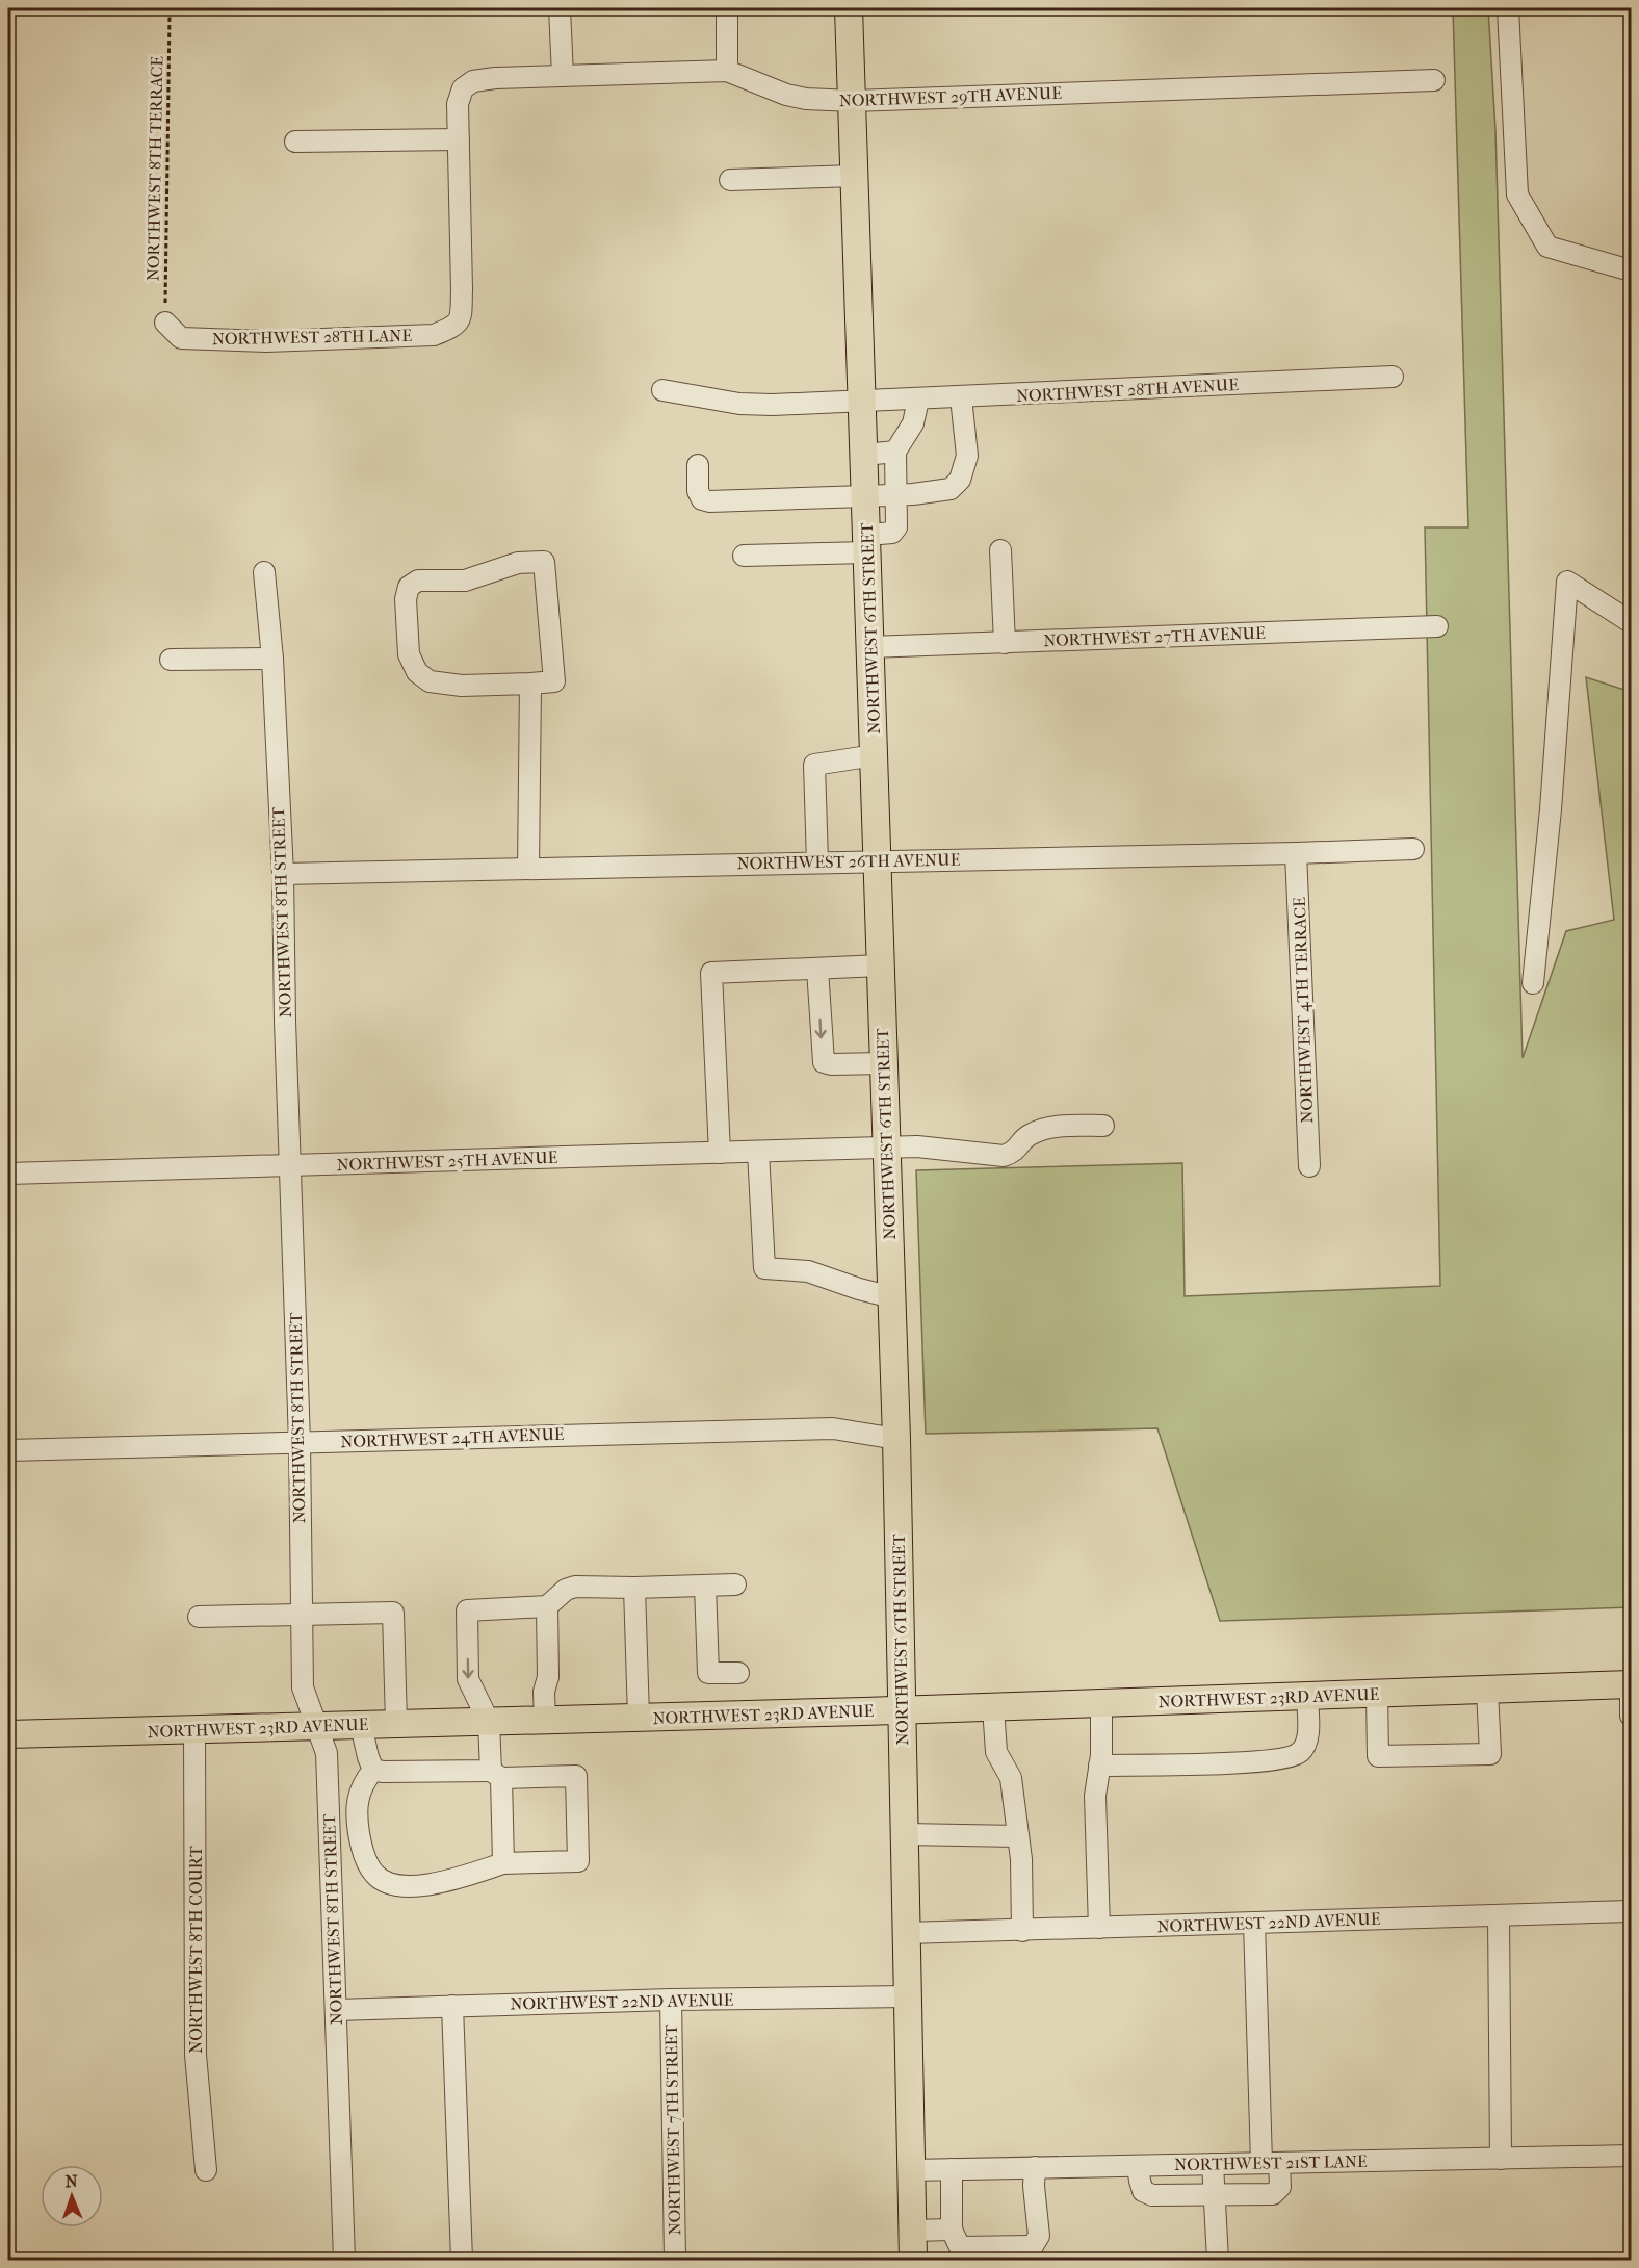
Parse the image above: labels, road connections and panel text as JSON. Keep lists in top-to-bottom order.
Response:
{
  "streets": {
    "main road": ["NORTHWEST 6TH STREET", "NORTHWEST 23RD AVENUE"],
    "street": [
      "NORTHWEST 29TH AVENUE",
      "NORTHWEST 28TH LANE",
      "NORTHWEST 28TH AVENUE",
      "NORTHWEST 27TH AVENUE",
      "NORTHWEST 26TH AVENUE",
      "NORTHWEST 8TH STREET",
      "NORTHWEST 4TH TERRACE",
      "NORTHWEST 25TH AVENUE",
      "NORTHWEST 24TH AVENUE",
      "NORTHWEST 22ND AVENUE",
      "NORTHWEST 8TH COURT",
      "NORTHWEST 7TH STREET",
      "NORTHWEST 21ST LANE"
    ],
    "path": ["NORTHWEST 8TH TERRACE"]
  },
  "crossings": [
    ["NORTHWEST 29TH AVENUE", "NORTHWEST 28TH LANE"],
    ["NORTHWEST 29TH AVENUE", "NORTHWEST 6TH STREET"],
    ["NORTHWEST 8TH TERRACE", "NORTHWEST 28TH LANE"],
    ["NORTHWEST 28TH AVENUE", "NORTHWEST 6TH STREET"],
    ["NORTHWEST 6TH STREET", "NORTHWEST 27TH AVENUE"],
    ["NORTHWEST 6TH STREET", "NORTHWEST 26TH AVENUE"],
    ["NORTHWEST 6TH STREET", "NORTHWEST 25TH AVENUE"],
    ["NORTHWEST 6TH STREET", "NORTHWEST 24TH AVENUE"],
    ["NORTHWEST 6TH STREET", "NORTHWEST 23RD AVENUE"],
    ["NORTHWEST 6TH STREET", "NORTHWEST 22ND AVENUE"],
    ["NORTHWEST 6TH STREET", "NORTHWEST 21ST LANE"],
    ["NORTHWEST 26TH AVENUE", "NORTHWEST 8TH STREET"],
    ["NORTHWEST 26TH AVENUE", "NORTHWEST 4TH TERRACE"],
    ["NORTHWEST 8TH STREET", "NORTHWEST 25TH AVENUE"],
    ["NORTHWEST 8TH STREET", "NORTHWEST 24TH AVENUE"],
    ["NORTHWEST 8TH STREET", "NORTHWEST 23RD AVENUE"],
    ["NORTHWEST 8TH STREET", "NORTHWEST 22ND AVENUE"],
    ["NORTHWEST 23RD AVENUE", "NORTHWEST 8TH COURT"],
    ["NORTHWEST 22ND AVENUE", "NORTHWEST 7TH STREET"]
  ],
  "north": "top"
}
